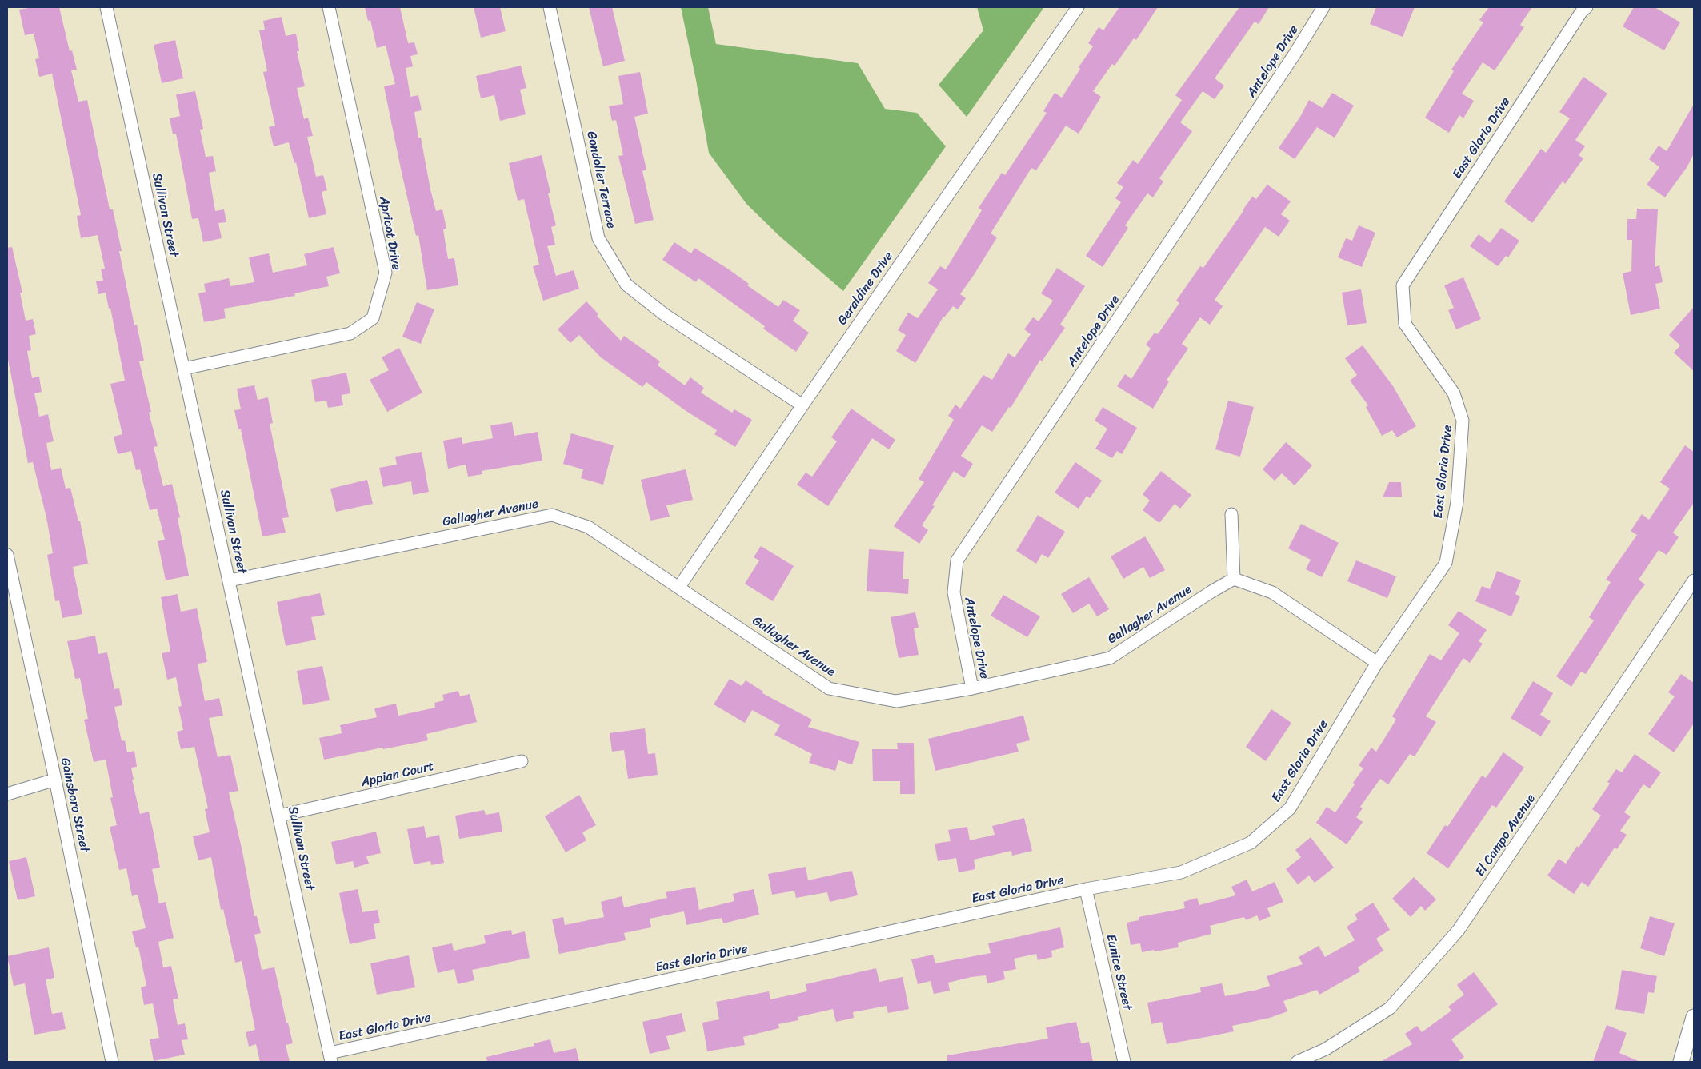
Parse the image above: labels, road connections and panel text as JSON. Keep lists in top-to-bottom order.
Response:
{
  "streets": {
    "street": [
      "Antelope Drive",
      "East Gloria Drive",
      "Gondolier Terrace",
      "Sullivan Street",
      "Apricot Drive",
      "Geraldine Drive",
      "Gallagher Avenue",
      "Appian Court",
      "Gainsboro Street",
      "El Campo Avenue",
      "Eunice Street"
    ]
  },
  "crossings": [
    ["Antelope Drive", "Gallagher Avenue"],
    ["East Gloria Drive", "Sullivan Street"],
    ["East Gloria Drive", "Eunice Street"],
    ["Gondolier Terrace", "Geraldine Drive"],
    ["Sullivan Street", "Apricot Drive"],
    ["Sullivan Street", "Gallagher Avenue"],
    ["Sullivan Street", "Appian Court"],
    ["Geraldine Drive", "Gallagher Avenue"]
  ]
}
